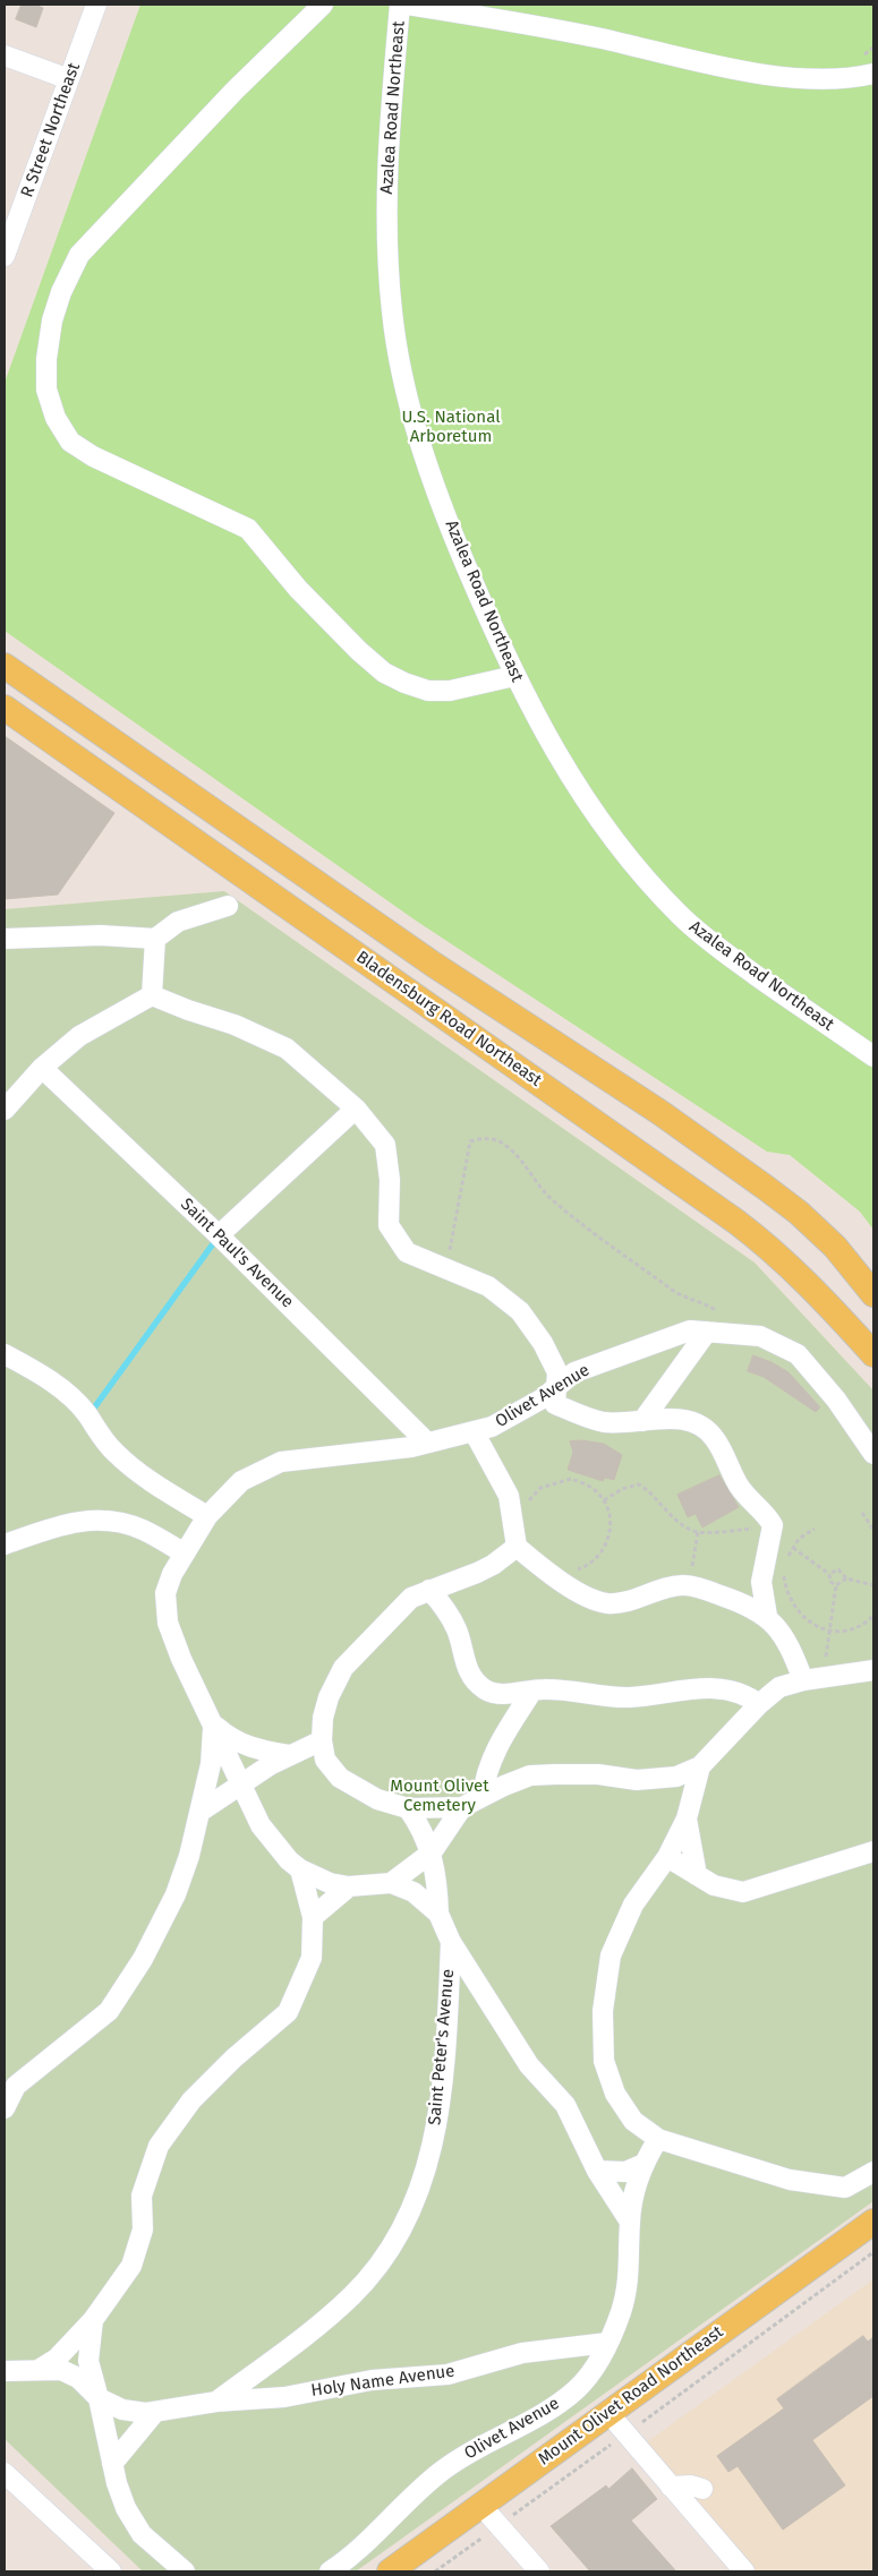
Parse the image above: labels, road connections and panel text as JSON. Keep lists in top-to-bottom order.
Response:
{
  "streets": {
    "main road": ["Bladensburg Road Northeast", "Mount Olivet Road Northeast"],
    "street": [
      "Azalea Road Northeast",
      "R Street Northeast",
      "Saint Paul's Avenue",
      "Olivet Avenue",
      "Saint Peter's Avenue",
      "Holy Name Avenue"
    ]
  },
  "crossings": [
    ["Saint Paul's Avenue", "Olivet Avenue"],
    ["Olivet Avenue", "Holy Name Avenue"],
    ["Saint Peter's Avenue", "Holy Name Avenue"]
  ],
  "parks": ["U.S. National Arboretum", "Mount Olivet Cemetery"]
}
